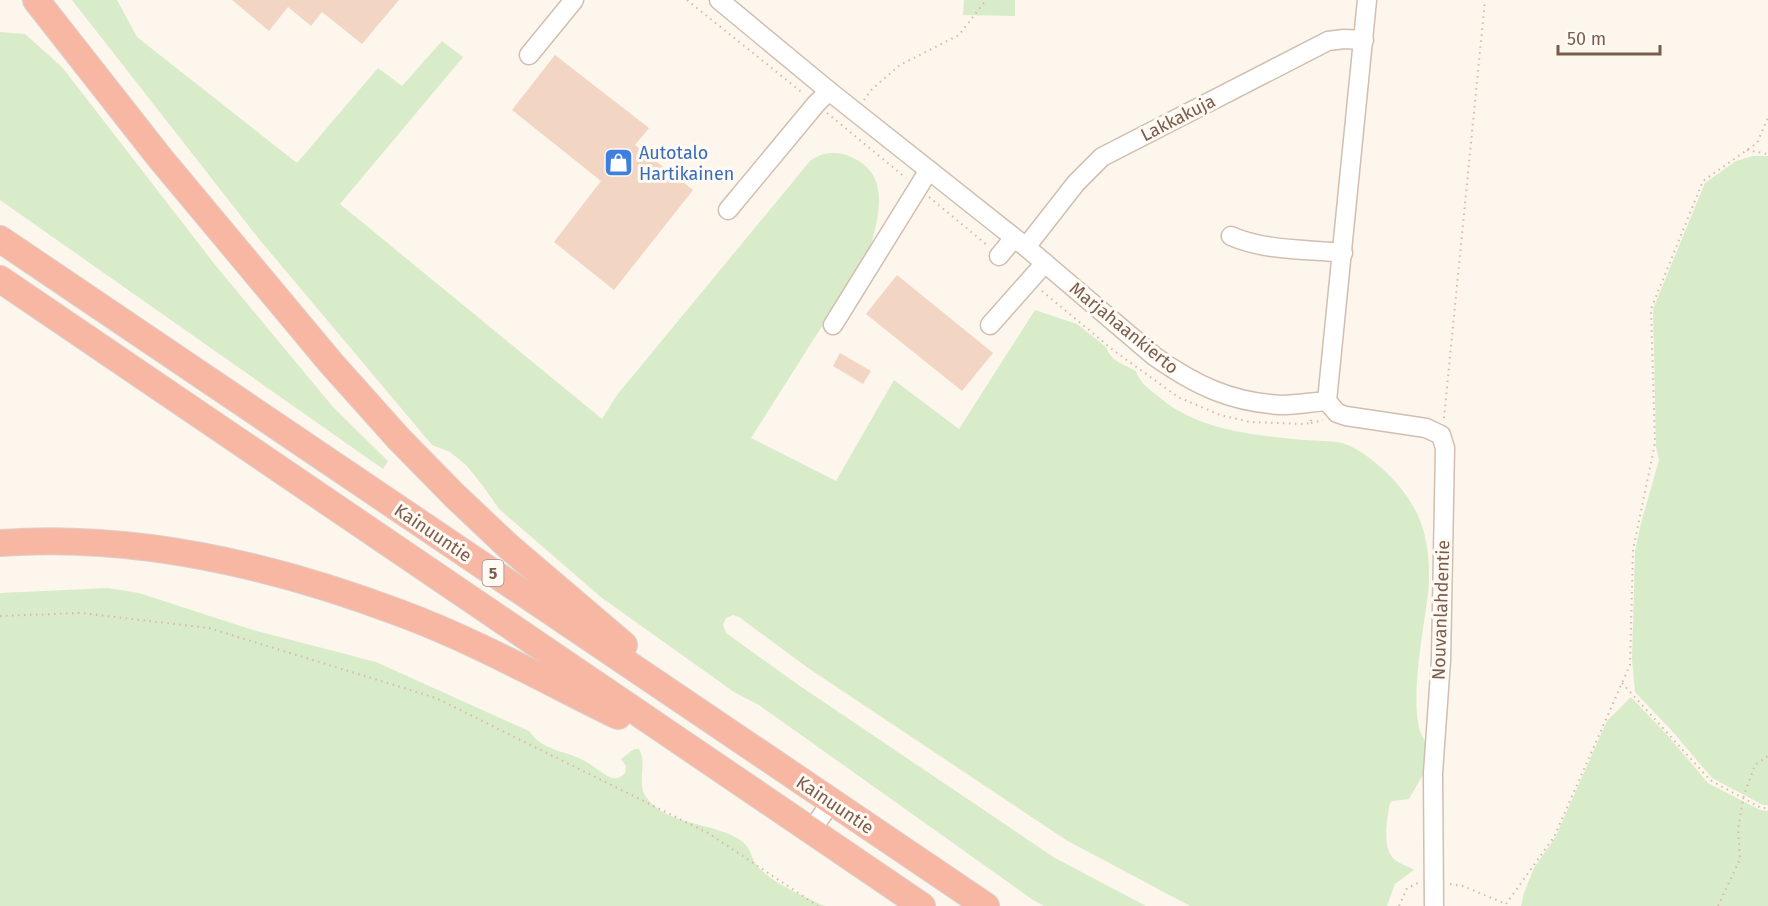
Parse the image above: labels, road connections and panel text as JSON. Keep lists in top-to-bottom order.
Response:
{
  "streets": {
    "highway": ["Kainuuntie", "5"],
    "street": ["Lakkakuja", "Marjahaankierto", "Nouvanlahdentie"]
  },
  "crossings": [
    ["Lakkakuja", "Marjahaankierto"]
  ],
  "places": {
    "shop": ["Autotalo Hartikainen"]
  },
  "scale_bar": "50 m"
}
